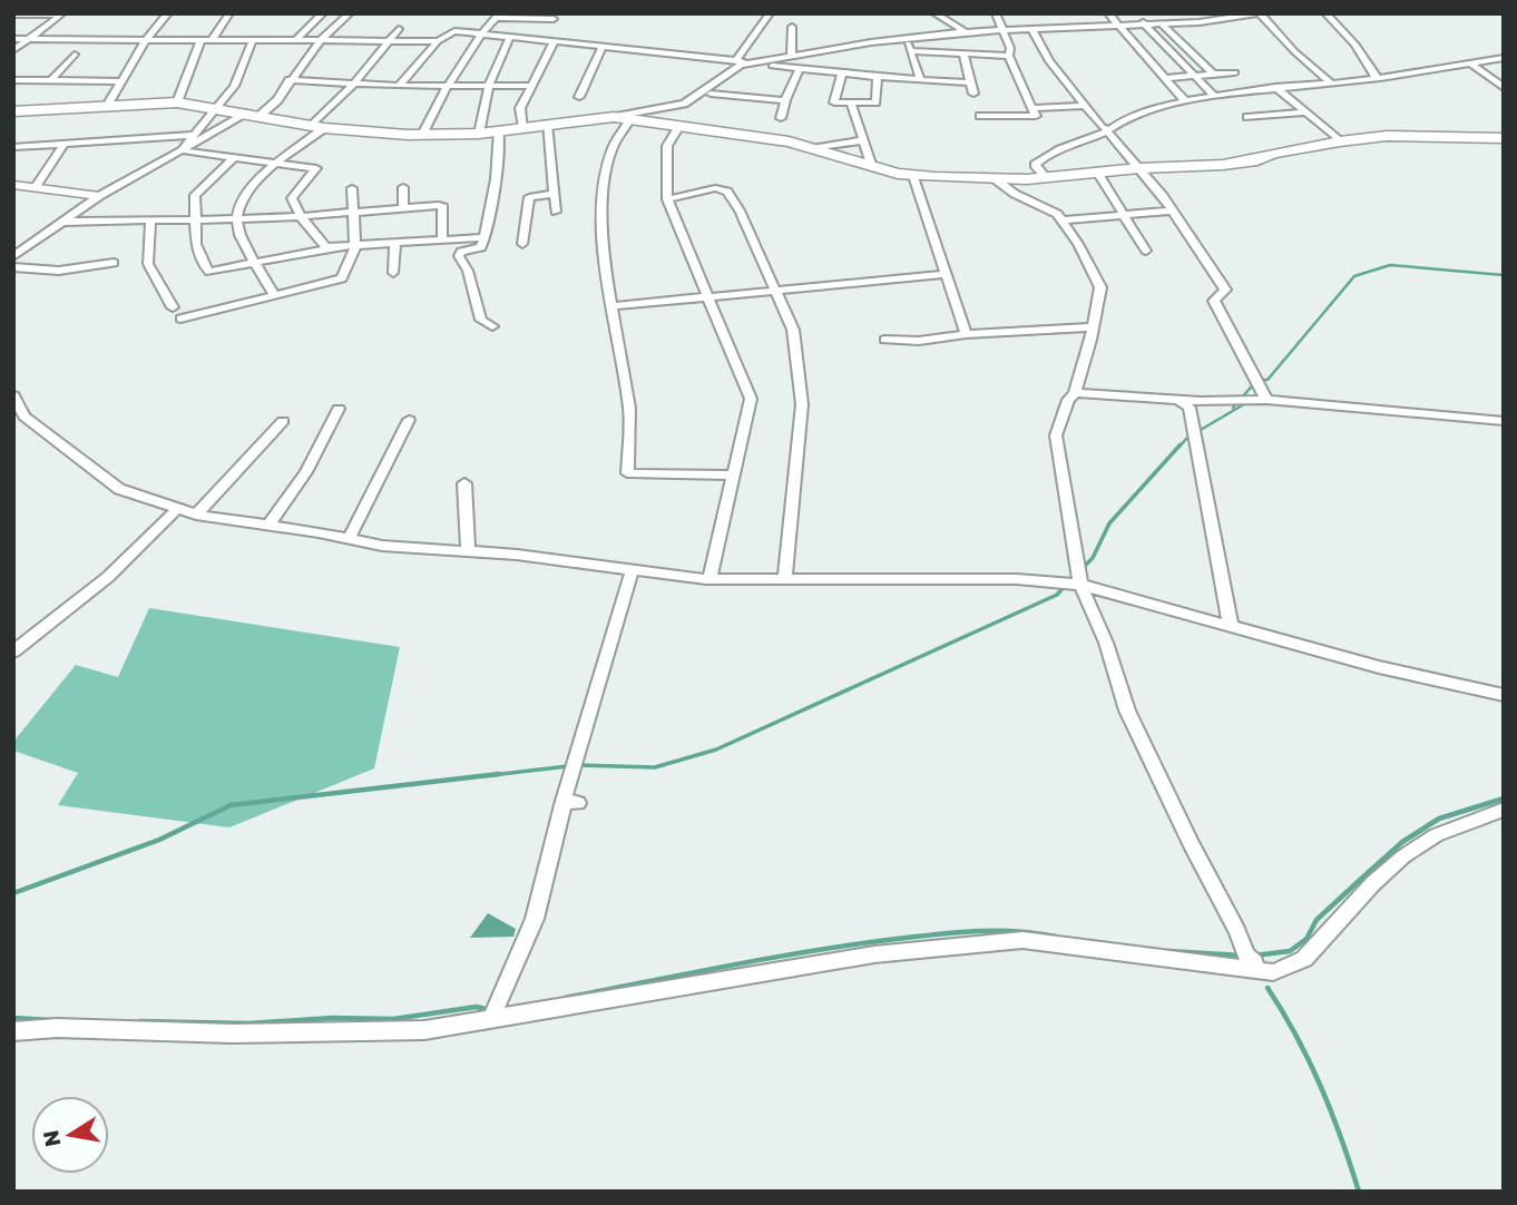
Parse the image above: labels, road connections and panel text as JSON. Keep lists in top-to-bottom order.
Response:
{
  "north": "left"
}
